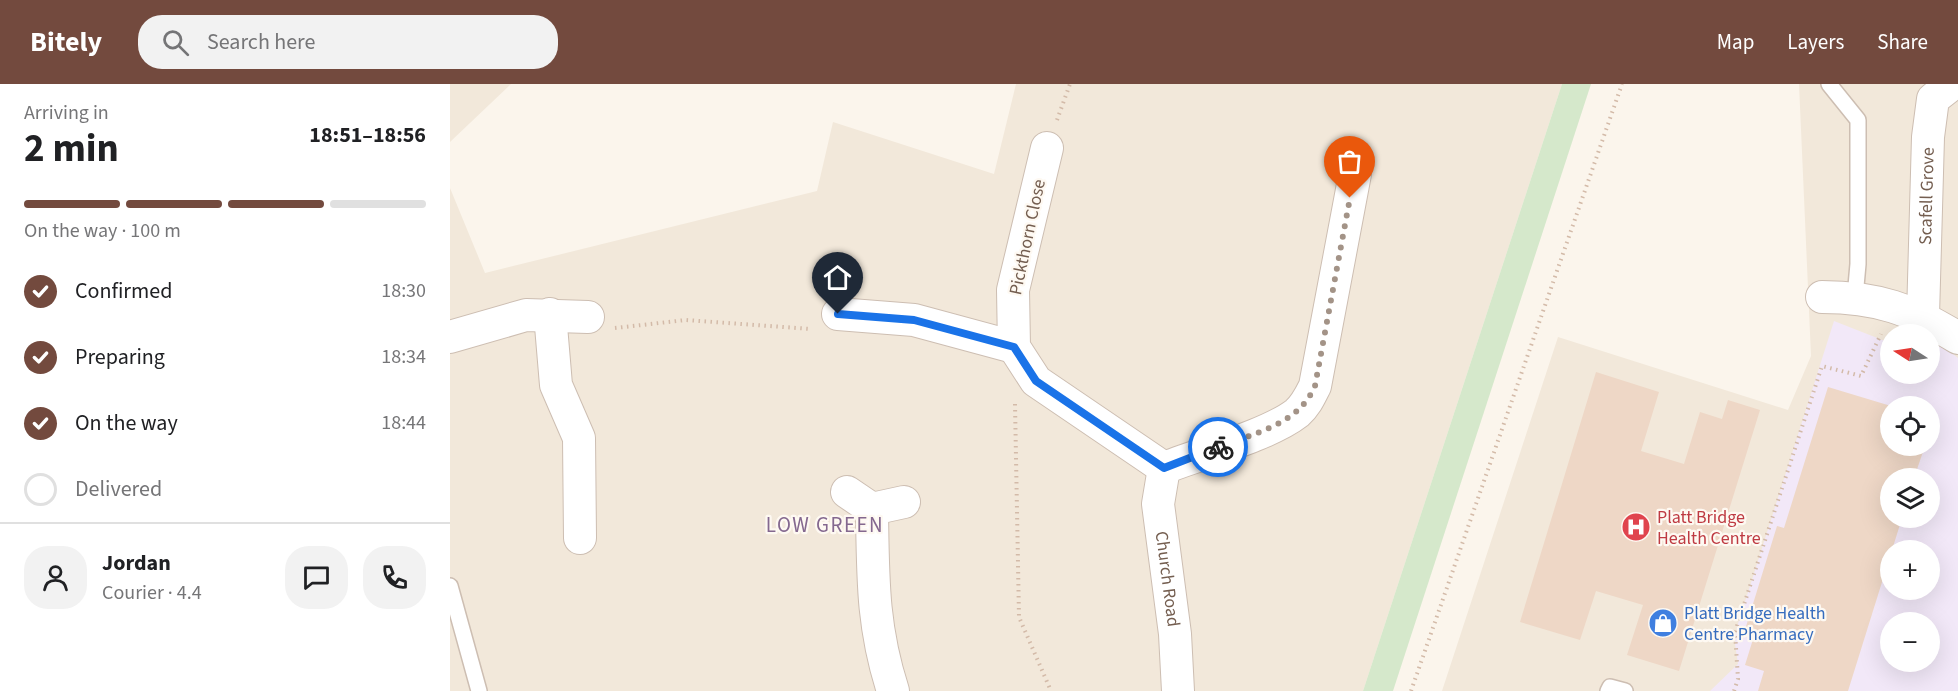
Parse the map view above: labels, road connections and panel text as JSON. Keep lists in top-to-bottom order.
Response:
{
  "streets": {
    "street": ["Scafell Grove", "Pickthorn Close", "Church Road"]
  },
  "districts": ["LOW GREEN"],
  "places": {
    "hospital": ["Platt Bridge Health Centre"],
    "shop": ["Platt Bridge Health Centre Pharmacy"]
  },
  "north": "left",
  "page": {
    "header": "Bitely",
    "search": "Search here",
    "nav": ["Map", "Layers", "Share"],
    "heading": ["2 min", "Arriving in", "18:51–18:56"],
    "panel": ["Jordan", "Courier · 4.4"],
    "bar": "On the way · 100 m",
    "list": [
      ["Confirmed", "18:30"],
      ["Preparing", "18:34"],
      ["On the way", "18:44"],
      "Delivered"
    ],
    "map_buttons": ["+", "−"]
  }
}
